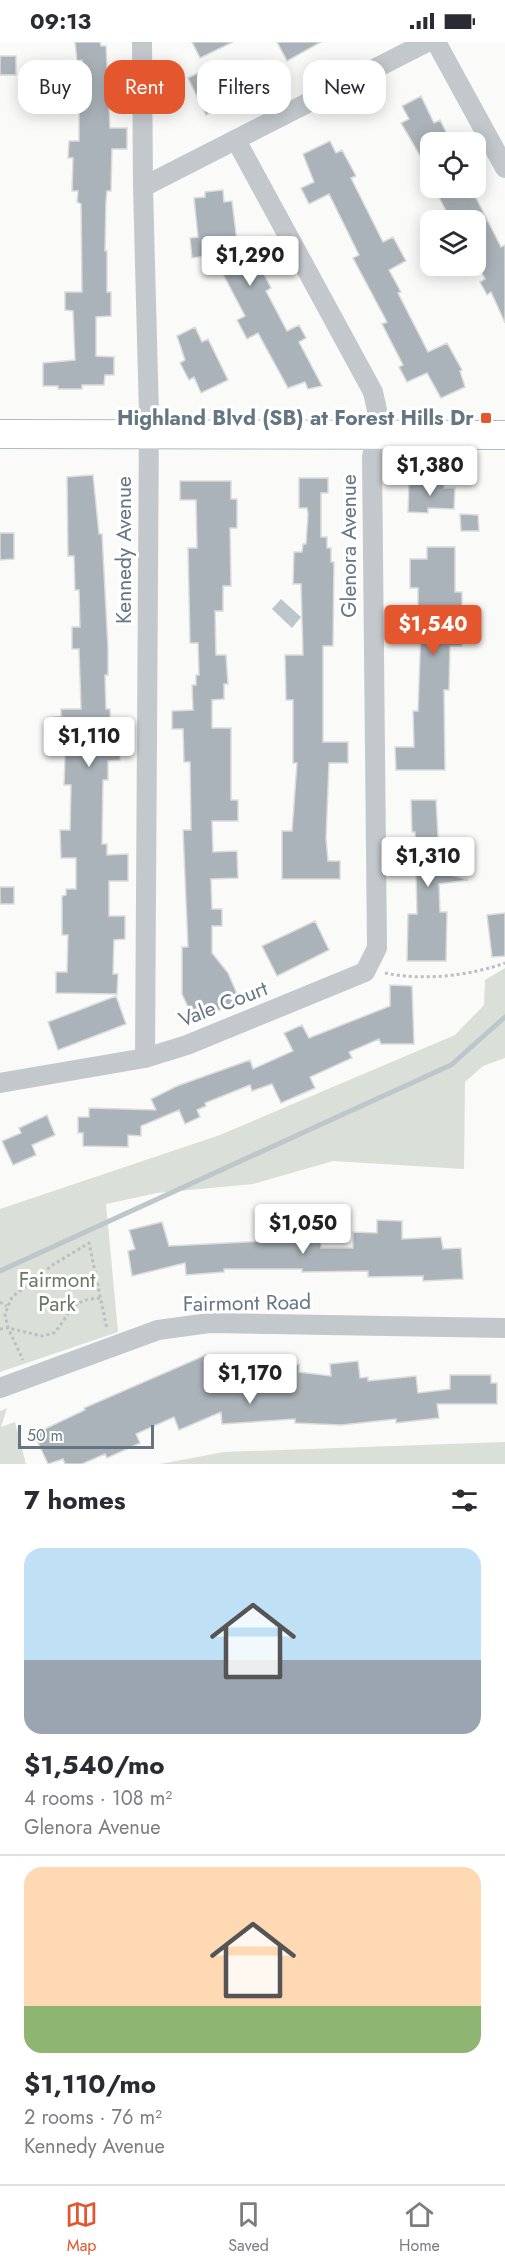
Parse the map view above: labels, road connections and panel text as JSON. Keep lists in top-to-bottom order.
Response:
{
  "streets": {
    "street": [
      "Glenora Avenue",
      "Kennedy Avenue",
      "Vale Court",
      "Fairmont Road"
    ]
  },
  "crossings": [
    ["Glenora Avenue", "Vale Court"],
    ["Kennedy Avenue", "Vale Court"]
  ],
  "parks": ["Fairmont Park"],
  "places": {
    "transit": ["Highland Blvd (SB) at Forest Hills Dr"]
  },
  "scale_bar": "50 m",
  "page": {
    "status": "09:13",
    "chip": [
      "Buy",
      "Rent",
      "Filters",
      "New"
    ],
    "price": [
      "$1,290",
      "$1,380",
      "$1,540",
      "$1,110",
      "$1,310",
      "$1,050",
      "$1,170"
    ],
    "scale": "50 m",
    "heading": "7 homes",
    "list": [
      {
        "name": "$1,540/mo",
        "note": "4 rooms · 108 m² · Glenora Avenue"
      },
      {
        "name": "$1,110/mo",
        "note": "2 rooms · 76 m² · Kennedy Avenue"
      }
    ],
    "tabs": ["Map", "Saved", "Home"]
  }
}
